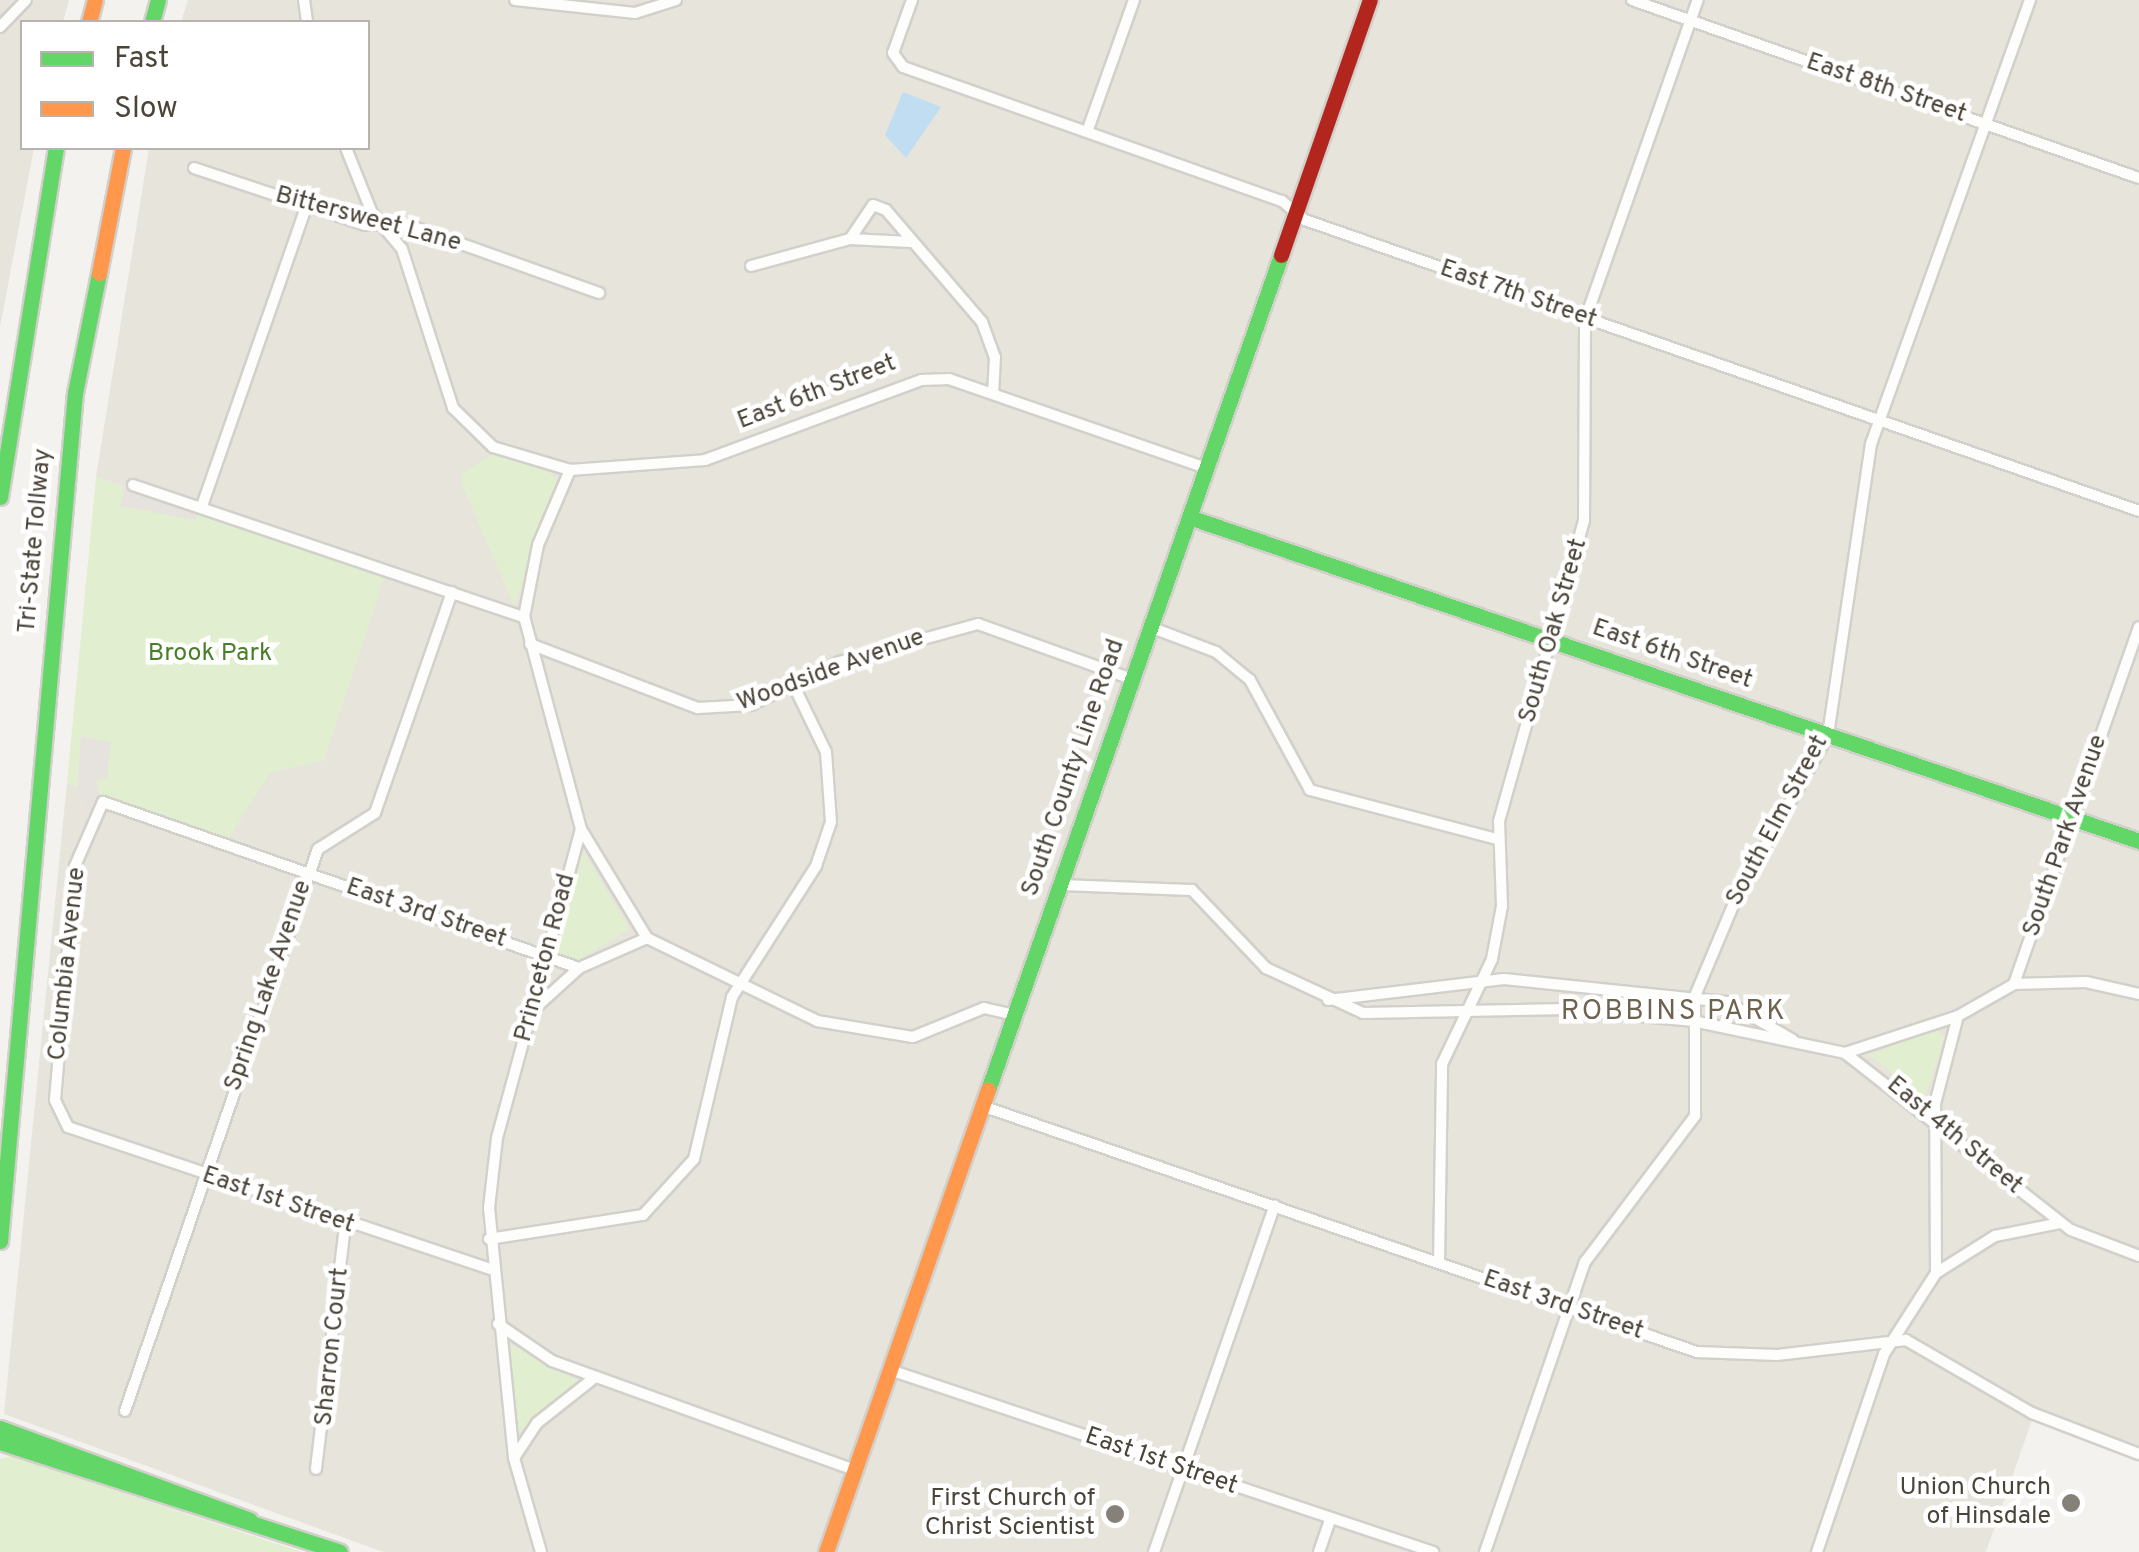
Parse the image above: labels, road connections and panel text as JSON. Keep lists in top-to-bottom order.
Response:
{
  "streets": {
    "main road": ["East 6th Street", "Tri-State Tollway", "South County Line Road"],
    "street": [
      "East 8th Street",
      "Bittersweet Lane",
      "East 7th Street",
      "South Oak Street",
      "Woodside Avenue",
      "South Elm Street",
      "South Park Avenue",
      "East 3rd Street",
      "Princeton Road",
      "Columbia Avenue",
      "Spring Lake Avenue",
      "East 4th Street",
      "East 1st Street",
      "Sharron Court"
    ]
  },
  "crossings": [
    ["East 8th Street", "South Oak Street"],
    ["East 8th Street", "South Elm Street"],
    ["Bittersweet Lane", "East 6th Street"],
    ["East 7th Street", "South Oak Street"],
    ["East 7th Street", "South County Line Road"],
    ["East 7th Street", "South Elm Street"],
    ["East 6th Street", "South Oak Street"],
    ["East 6th Street", "South County Line Road"],
    ["East 6th Street", "South Elm Street"],
    ["East 6th Street", "South Park Avenue"],
    ["South Oak Street", "East 3rd Street"],
    ["South Oak Street", "East 4th Street"],
    ["Woodside Avenue", "South County Line Road"],
    ["South County Line Road", "East 3rd Street"],
    ["South County Line Road", "East 4th Street"],
    ["South County Line Road", "East 1st Street"],
    ["South Elm Street", "East 3rd Street"],
    ["South Elm Street", "East 4th Street"],
    ["East 3rd Street", "Princeton Road"],
    ["East 3rd Street", "Columbia Avenue"],
    ["East 3rd Street", "Spring Lake Avenue"],
    ["Princeton Road", "East 1st Street"],
    ["Columbia Avenue", "East 1st Street"],
    ["Spring Lake Avenue", "East 1st Street"],
    ["East 1st Street", "Sharron Court"]
  ],
  "districts": ["ROBBINS PARK"],
  "parks": ["Brook Park"],
  "places": ["Union Church of Hinsdale", "First Church of Christ Scientist"],
  "legend": ["Fast", "Slow"]
}
